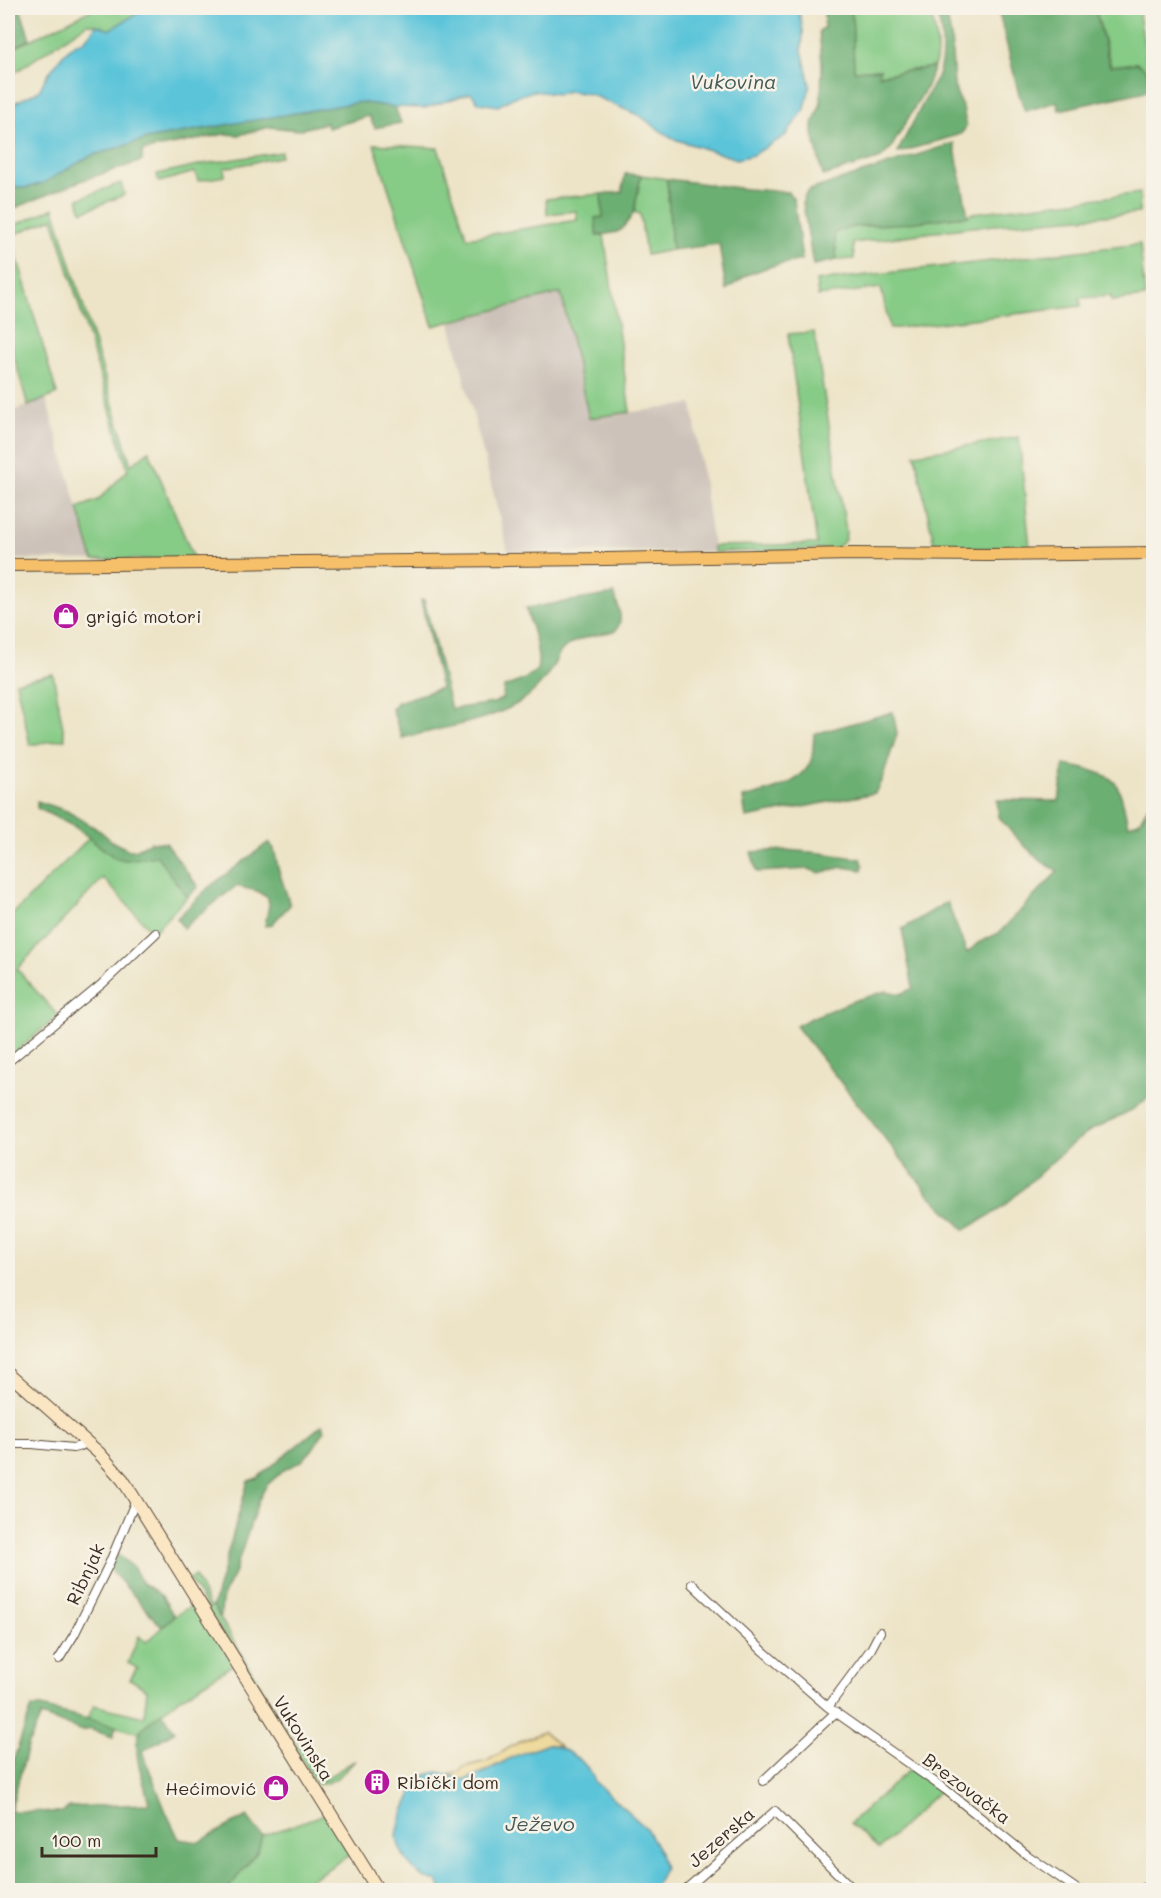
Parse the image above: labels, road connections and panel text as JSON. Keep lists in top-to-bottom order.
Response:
{
  "streets": {
    "main road": ["Vukovinska"],
    "street": ["Ribnjak", "Brezovačka", "Jezerska"]
  },
  "crossings": [
    ["Ribnjak", "Vukovinska"]
  ],
  "water": ["Vukovina", "Ježevo"],
  "places": {
    "shop": ["grigić motori", "Hećimović"],
    "building": ["Ribički dom"]
  },
  "scale_bar": "100 m"
}
